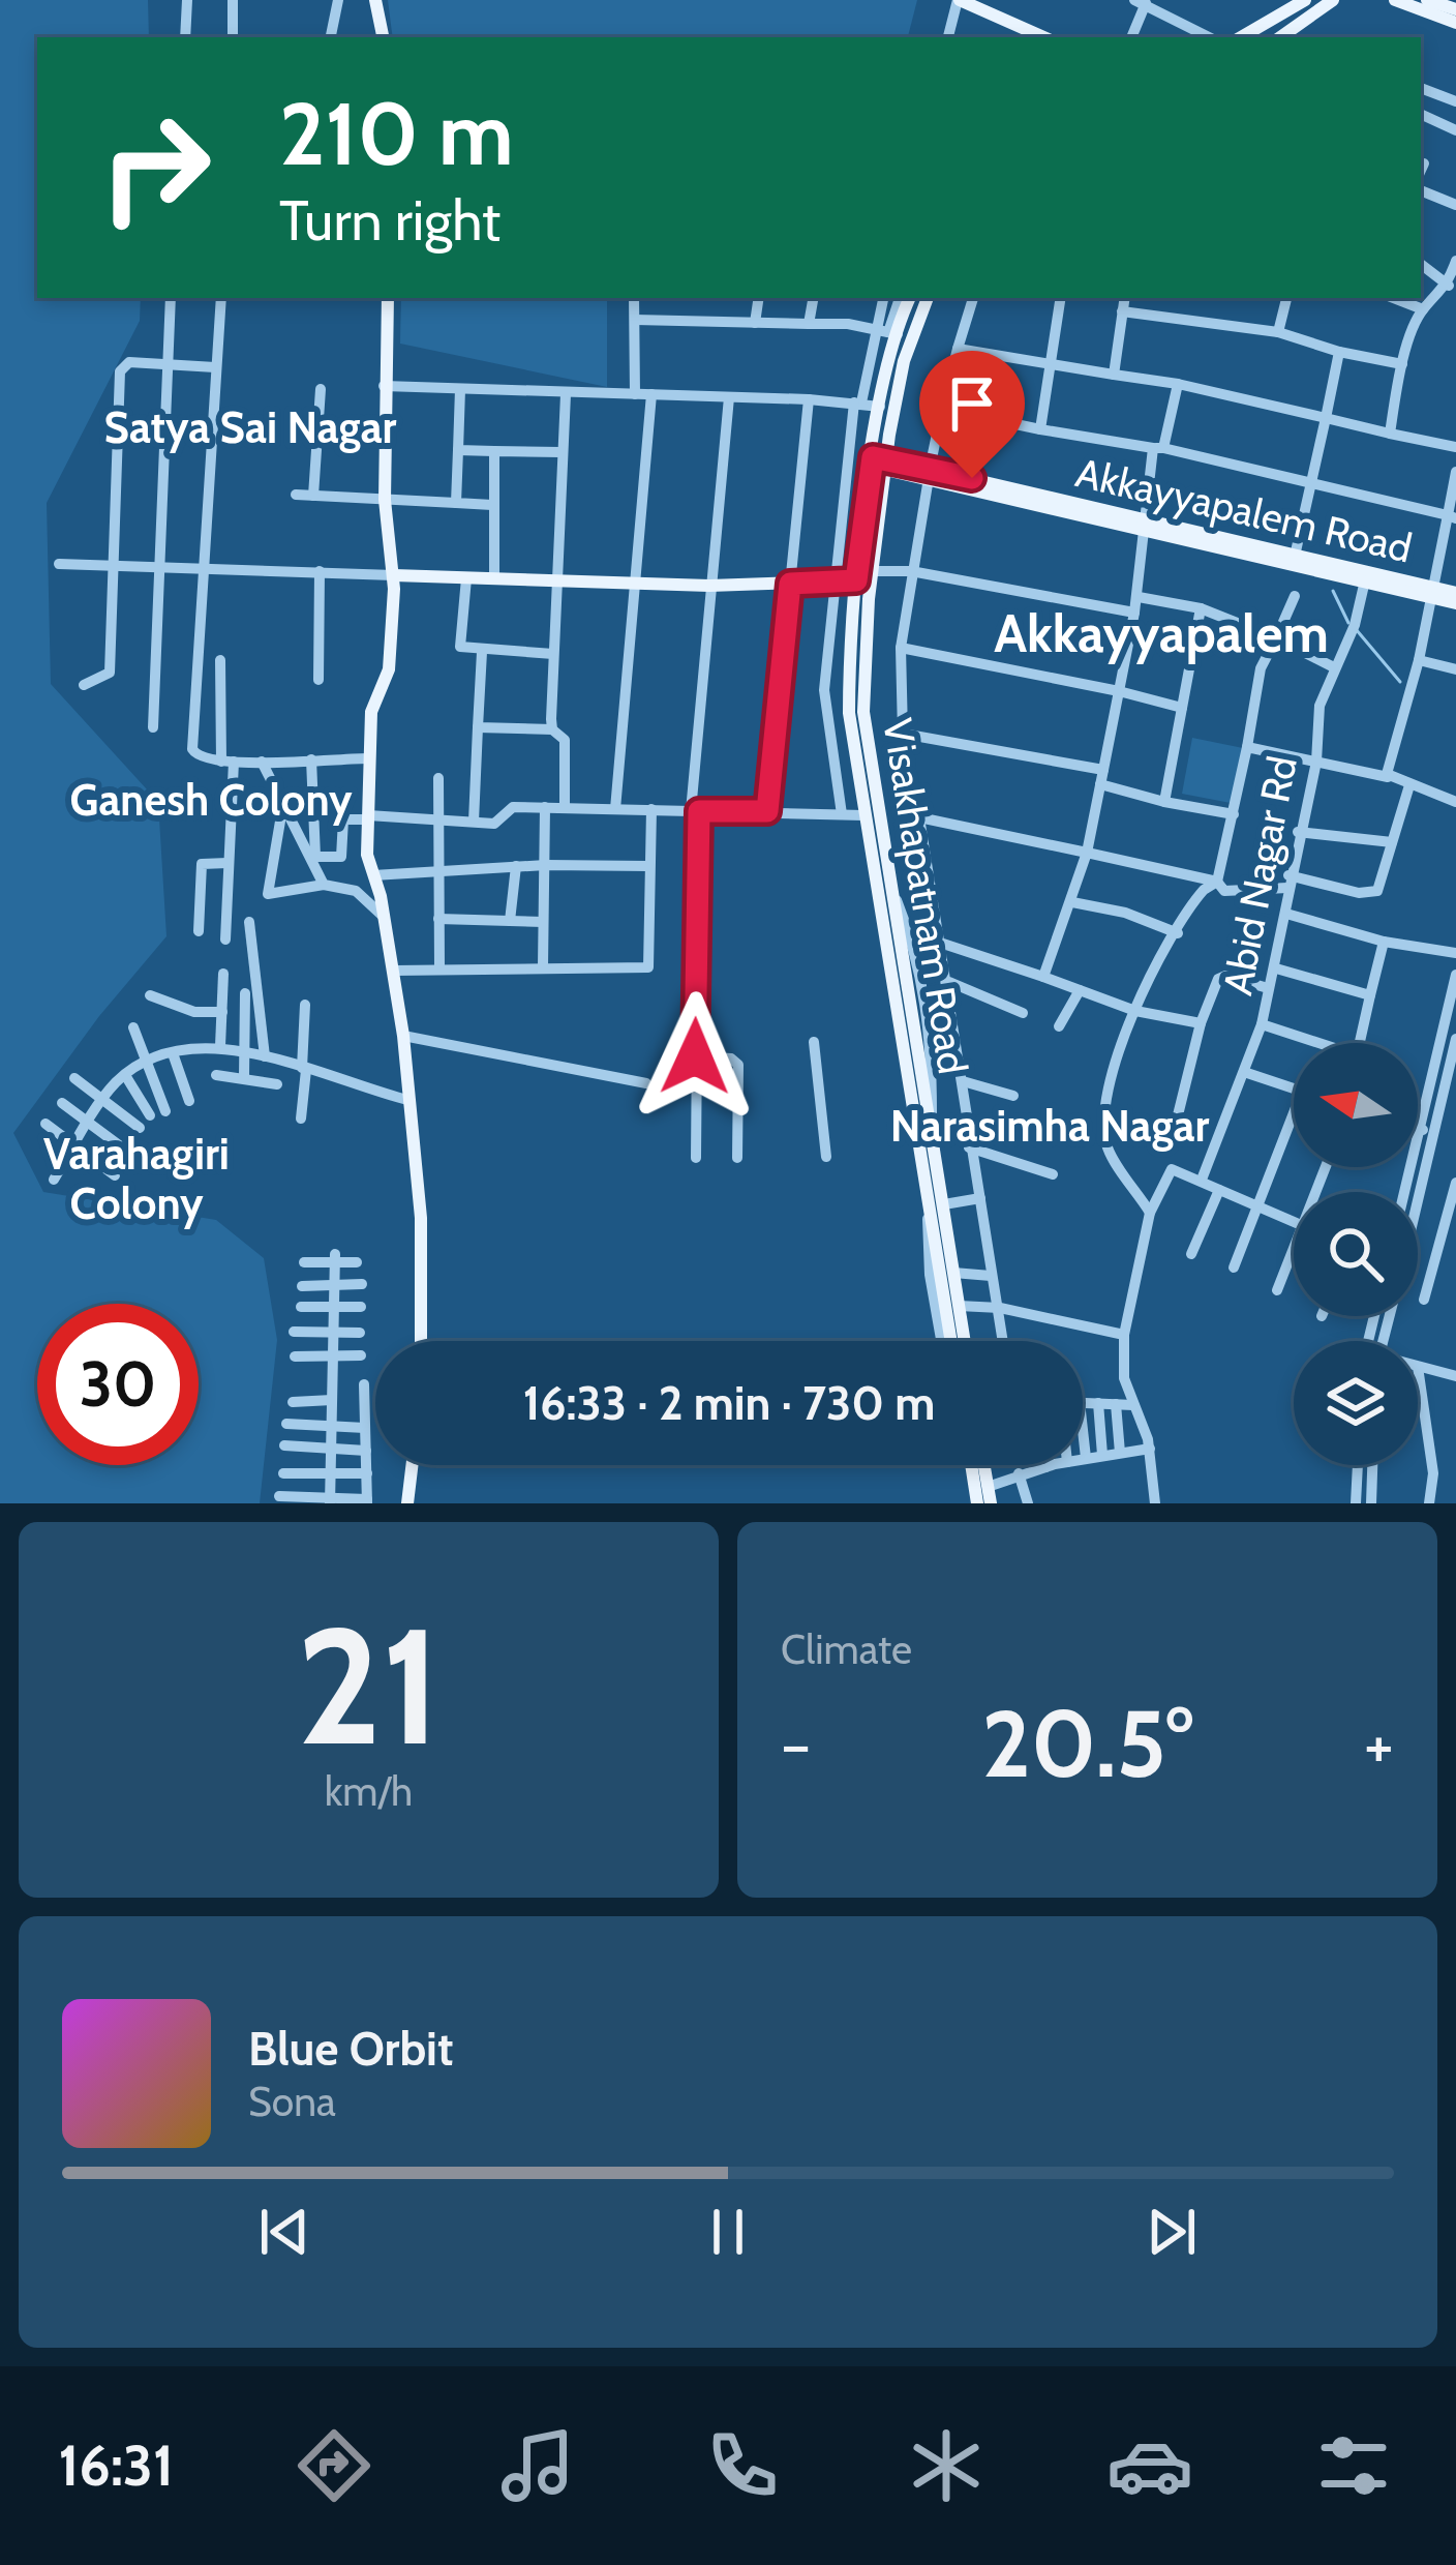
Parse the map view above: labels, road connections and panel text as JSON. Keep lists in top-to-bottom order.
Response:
{
  "streets": {
    "main road": ["Akkayyapalem Road", "Visakhapatnam Road"],
    "street": ["Abid Nagar Rd"]
  },
  "crossings": [
    ["Akkayyapalem Road", "Visakhapatnam Road"]
  ],
  "districts": [
    "Satya Sai Nagar",
    "Akkayyapalem",
    "Ganesh Colony",
    "Narasimha Nagar",
    "Varahagiri Colony"
  ],
  "north": "left",
  "page": {
    "turn": ["210 m", "Turn right"],
    "limit": "30",
    "trip": "16:33 · 2 min · 730 m",
    "tile": [
      ["21", "km/h"],
      "Climate"
    ],
    "heat": ["−", "20.5°", "+"],
    "song": ["Blue Orbit", "Sona"],
    "tabs": "16:31"
  }
}
